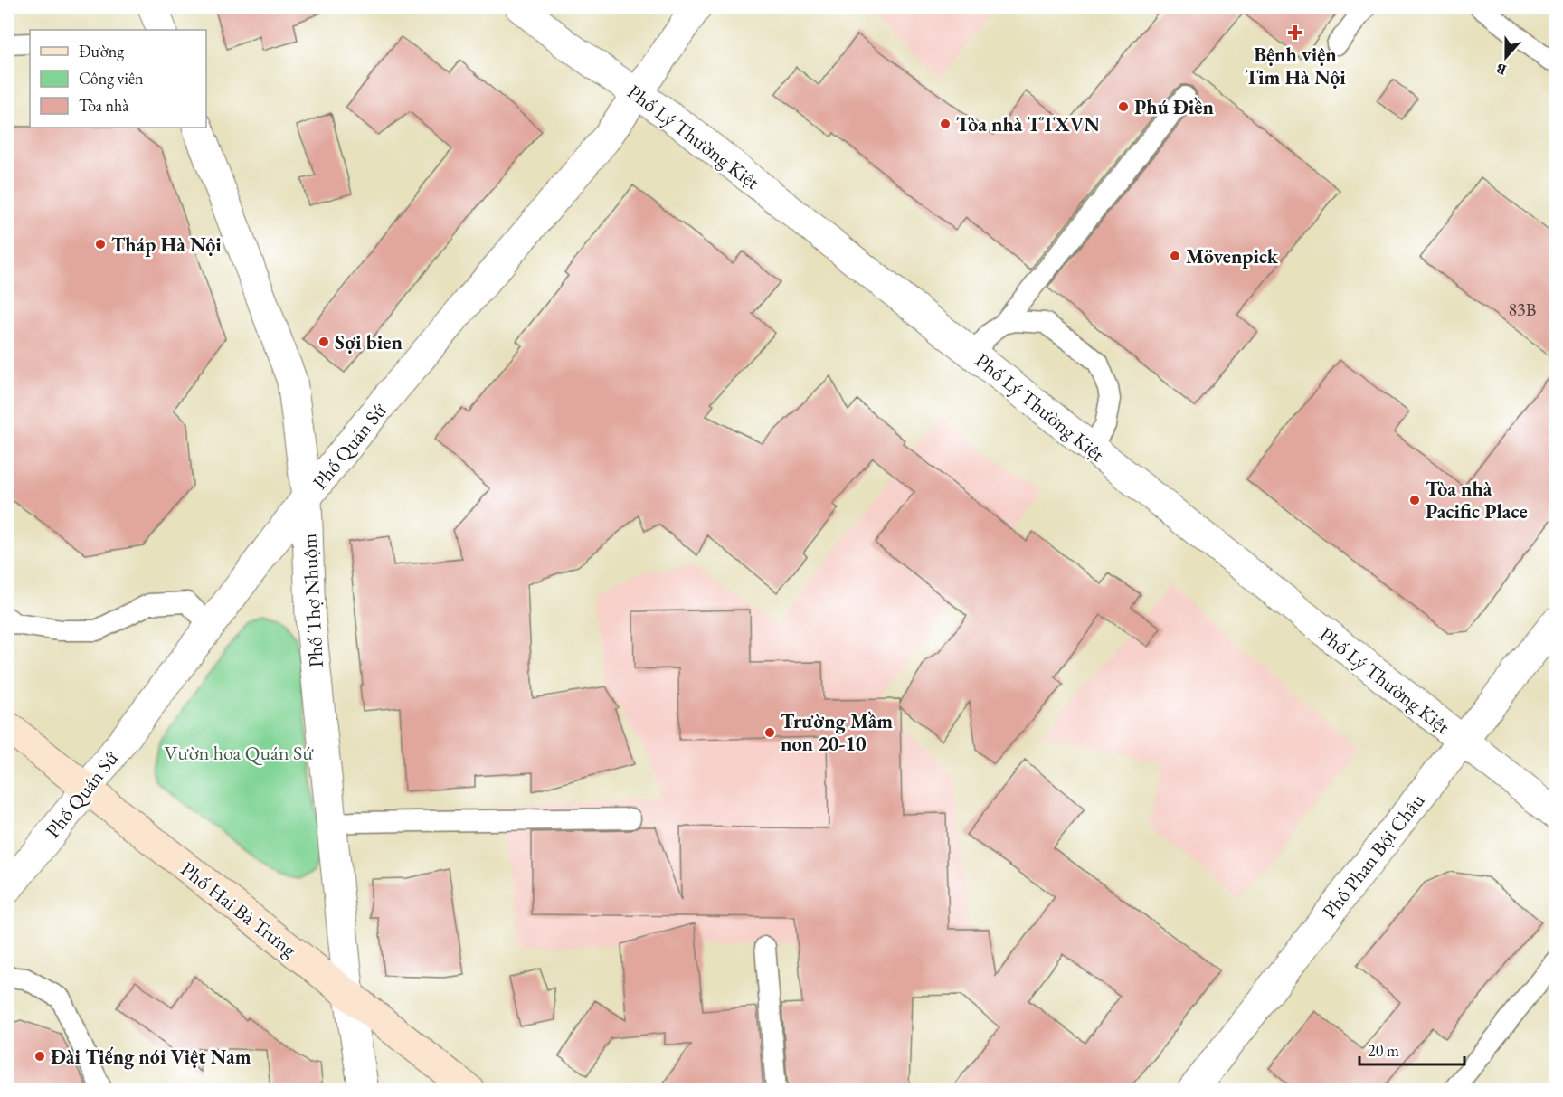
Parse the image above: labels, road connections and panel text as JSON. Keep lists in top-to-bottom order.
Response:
{
  "streets": {
    "main road": ["Phố Hai Bà Trưng"],
    "street": [
      "Phố Lý Thường Kiệt",
      "Phố Quán Sứ",
      "Phố Thợ Nhuộm",
      "Phố Phan Bội Châu"
    ]
  },
  "crossings": [
    ["Phố Lý Thường Kiệt", "Phố Quán Sứ"],
    ["Phố Lý Thường Kiệt", "Phố Phan Bội Châu"],
    ["Phố Quán Sứ", "Phố Thợ Nhuộm"],
    ["Phố Quán Sứ", "Phố Hai Bà Trưng"],
    ["Phố Thợ Nhuộm", "Phố Hai Bà Trưng"]
  ],
  "parks": ["Vườn hoa Quán Sứ"],
  "places": {
    "health": ["Bệnh viện Tim Hà Nội"],
    "other": [
      "Phú Điền",
      "Tòa nhà TTXVN",
      "Tháp Hà Nội",
      "Mövenpick",
      "Sợi bien",
      "Tòa nhà Pacific Place",
      "Trường Mầm non 20-10",
      "Đài Tiếng nói Việt Nam"
    ]
  },
  "house_numbers": ["83B"],
  "legend": ["Đường", "Công viên", "Tòa nhà"],
  "scale_bar": "20 m",
  "north": "bottom"
}
